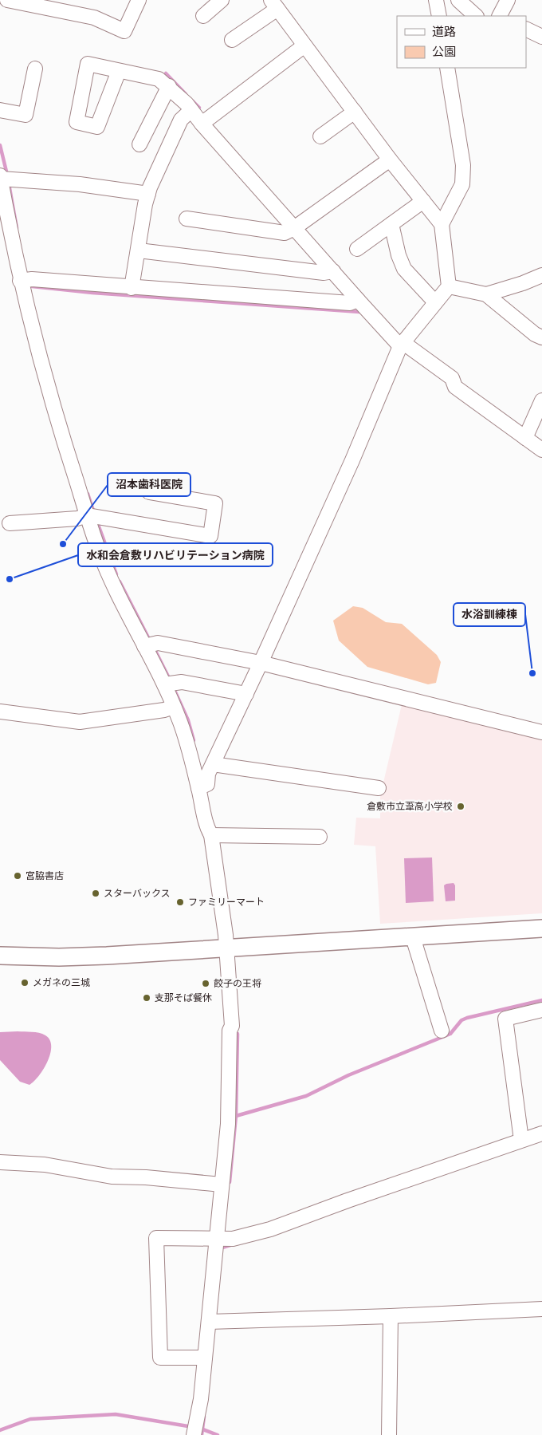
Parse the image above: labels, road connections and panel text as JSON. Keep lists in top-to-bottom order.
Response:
{
  "places": [
    "沼本歯科医院",
    "水和会倉敷リハビリテーション病院",
    "水浴訓練棟",
    "倉敷市立葦高小学校",
    "宮脇書店",
    "スターバックス",
    "ファミリーマート",
    "メガネの三城",
    "餃子の王将",
    "支那そば餐休"
  ],
  "legend": ["道路", "公園"]
}
